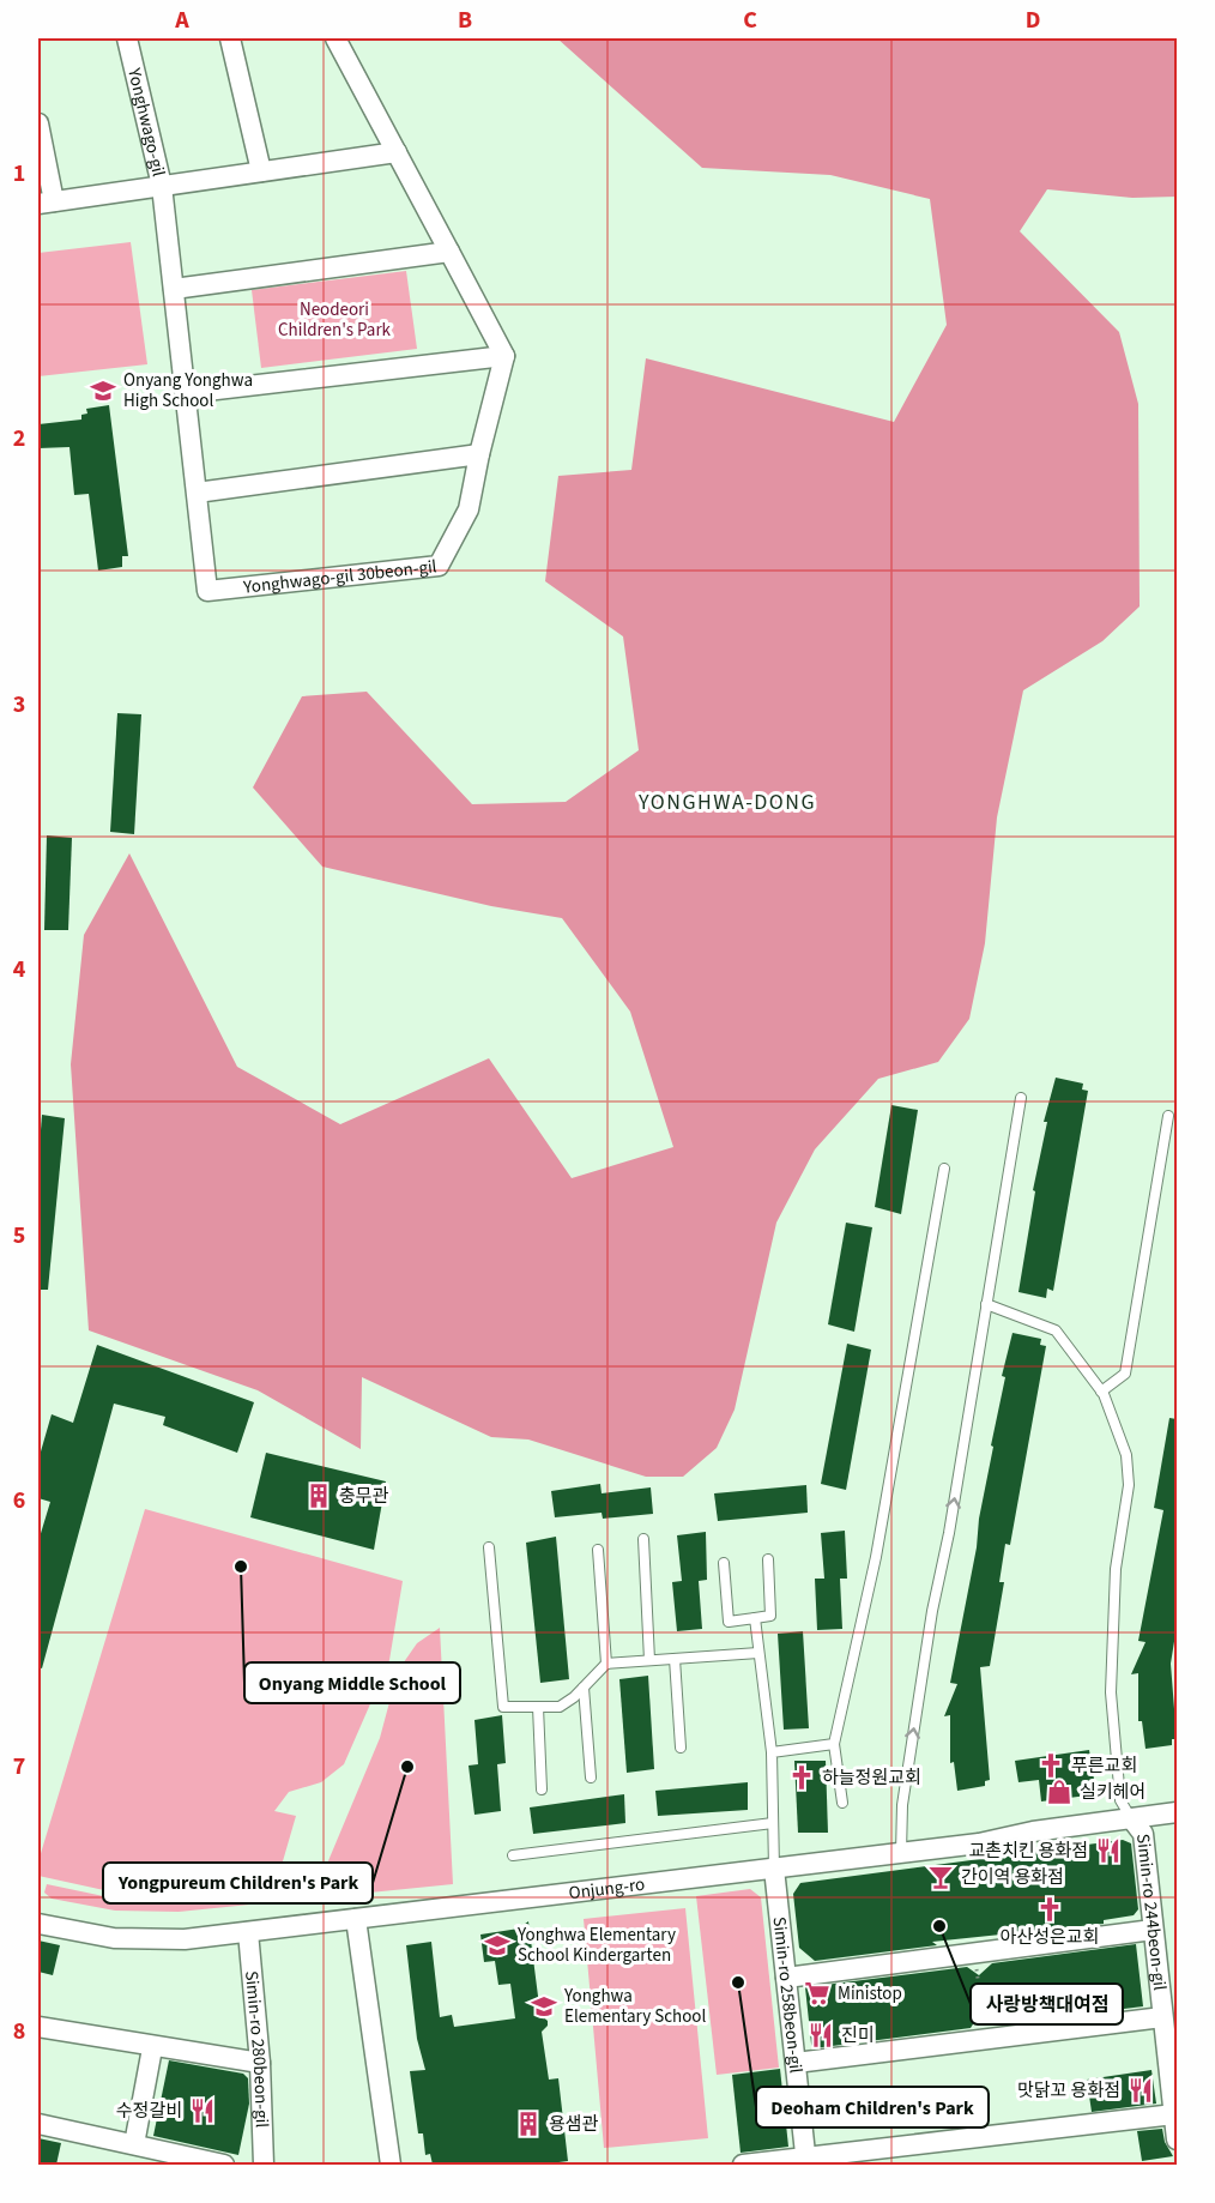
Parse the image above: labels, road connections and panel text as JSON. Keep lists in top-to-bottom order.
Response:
{
  "streets": {
    "street": [
      "Yonghwago-gil",
      "Yonghwago-gil 30beon-gil",
      "Onjung-ro",
      "Simin-ro 244beon-gil",
      "Simin-ro 258beon-gil",
      "Simin-ro 280beon-gil"
    ]
  },
  "crossings": [
    ["Onjung-ro", "Simin-ro 244beon-gil"],
    ["Onjung-ro", "Simin-ro 258beon-gil"],
    ["Onjung-ro", "Simin-ro 280beon-gil"]
  ],
  "districts": ["YONGHWA-DONG"],
  "parks": ["Neodeori Children's Park"],
  "places": {
    "school or university": ["Onyang Yonghwa High School", "Yonghwa Elementary School Kindergarten", "Yonghwa Elementary School"],
    "building": ["충무관", "용샘관"],
    "other": [
      "Onyang Middle School",
      "Yongpureum Children's Park",
      "사랑방책대여점",
      "Deoham Children's Park"
    ],
    "church": ["푸른교회", "하늘정원교회", "아산성은교회"],
    "shop": ["실키헤어"],
    "restaurant": [
      "교촌치킨 용화점",
      "진미",
      "맛닭꼬 용화점",
      "수정갈비"
    ],
    "bar": ["간이역 용화점"],
    "supermarket": ["Ministop"]
  },
  "grid": {
    "columns": [
      "A",
      "B",
      "C",
      "D"
    ],
    "rows": [
      "1",
      "2",
      "3",
      "4",
      "5",
      "6",
      "7",
      "8"
    ]
  }
}
